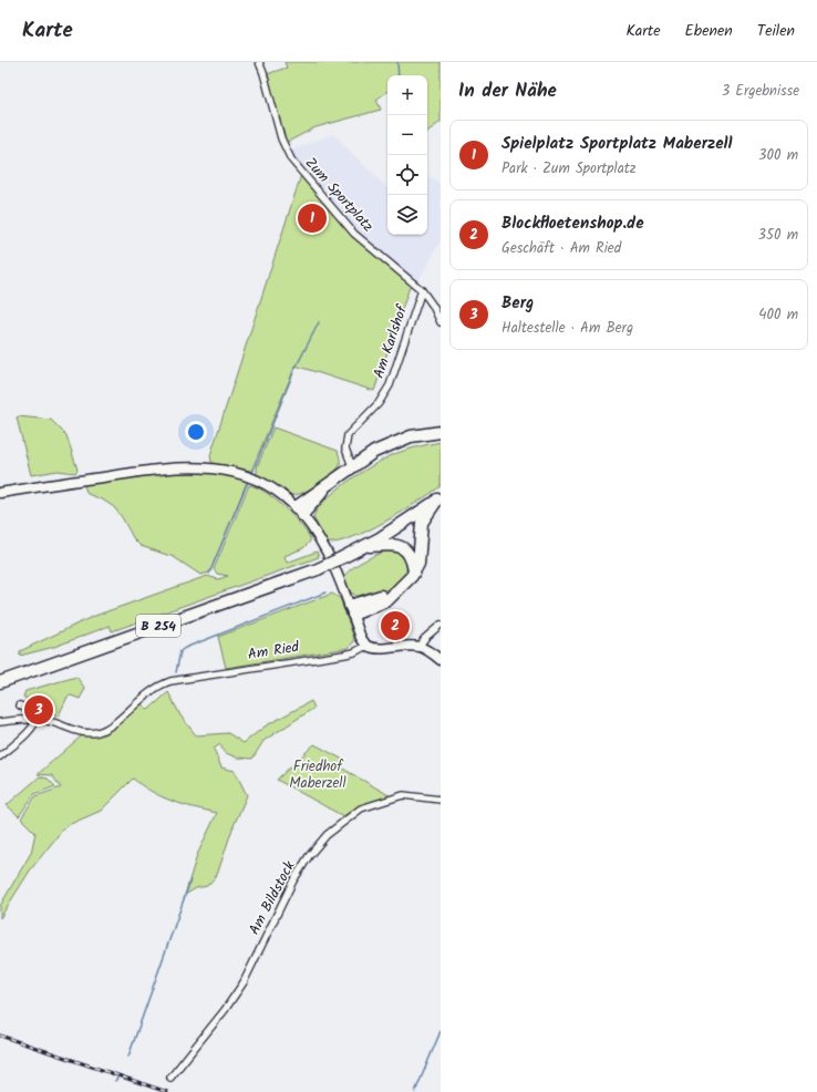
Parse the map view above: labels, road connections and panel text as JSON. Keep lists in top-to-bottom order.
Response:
{
  "streets": {
    "highway": ["B 254"],
    "street": [
      "Zum Sportplatz",
      "Am Karlshof",
      "Am Ried",
      "Am Bildstock"
    ]
  },
  "crossings": [
    ["Zum Sportplatz", "Am Karlshof"]
  ],
  "parks": ["Friedhof Maberzell"],
  "page": {
    "header": "Karte",
    "nav": ["Karte", "Ebenen", "Teilen"],
    "heading": ["In der Nähe", "3 Ergebnisse"],
    "map_buttons": ["+", "−"],
    "list": [
      {
        "mark": "1",
        "name": "Spielplatz Sportplatz Maberzell",
        "note": "Park · Zum Sportplatz",
        "value": "300 m"
      },
      {
        "mark": "2",
        "name": "Blockfloetenshop.de",
        "note": "Geschäft · Am Ried",
        "value": "350 m"
      },
      {
        "mark": "3",
        "name": "Berg",
        "note": "Haltestelle · Am Berg",
        "value": "400 m"
      }
    ],
    "pins": ["1", "2", "3"]
  }
}
